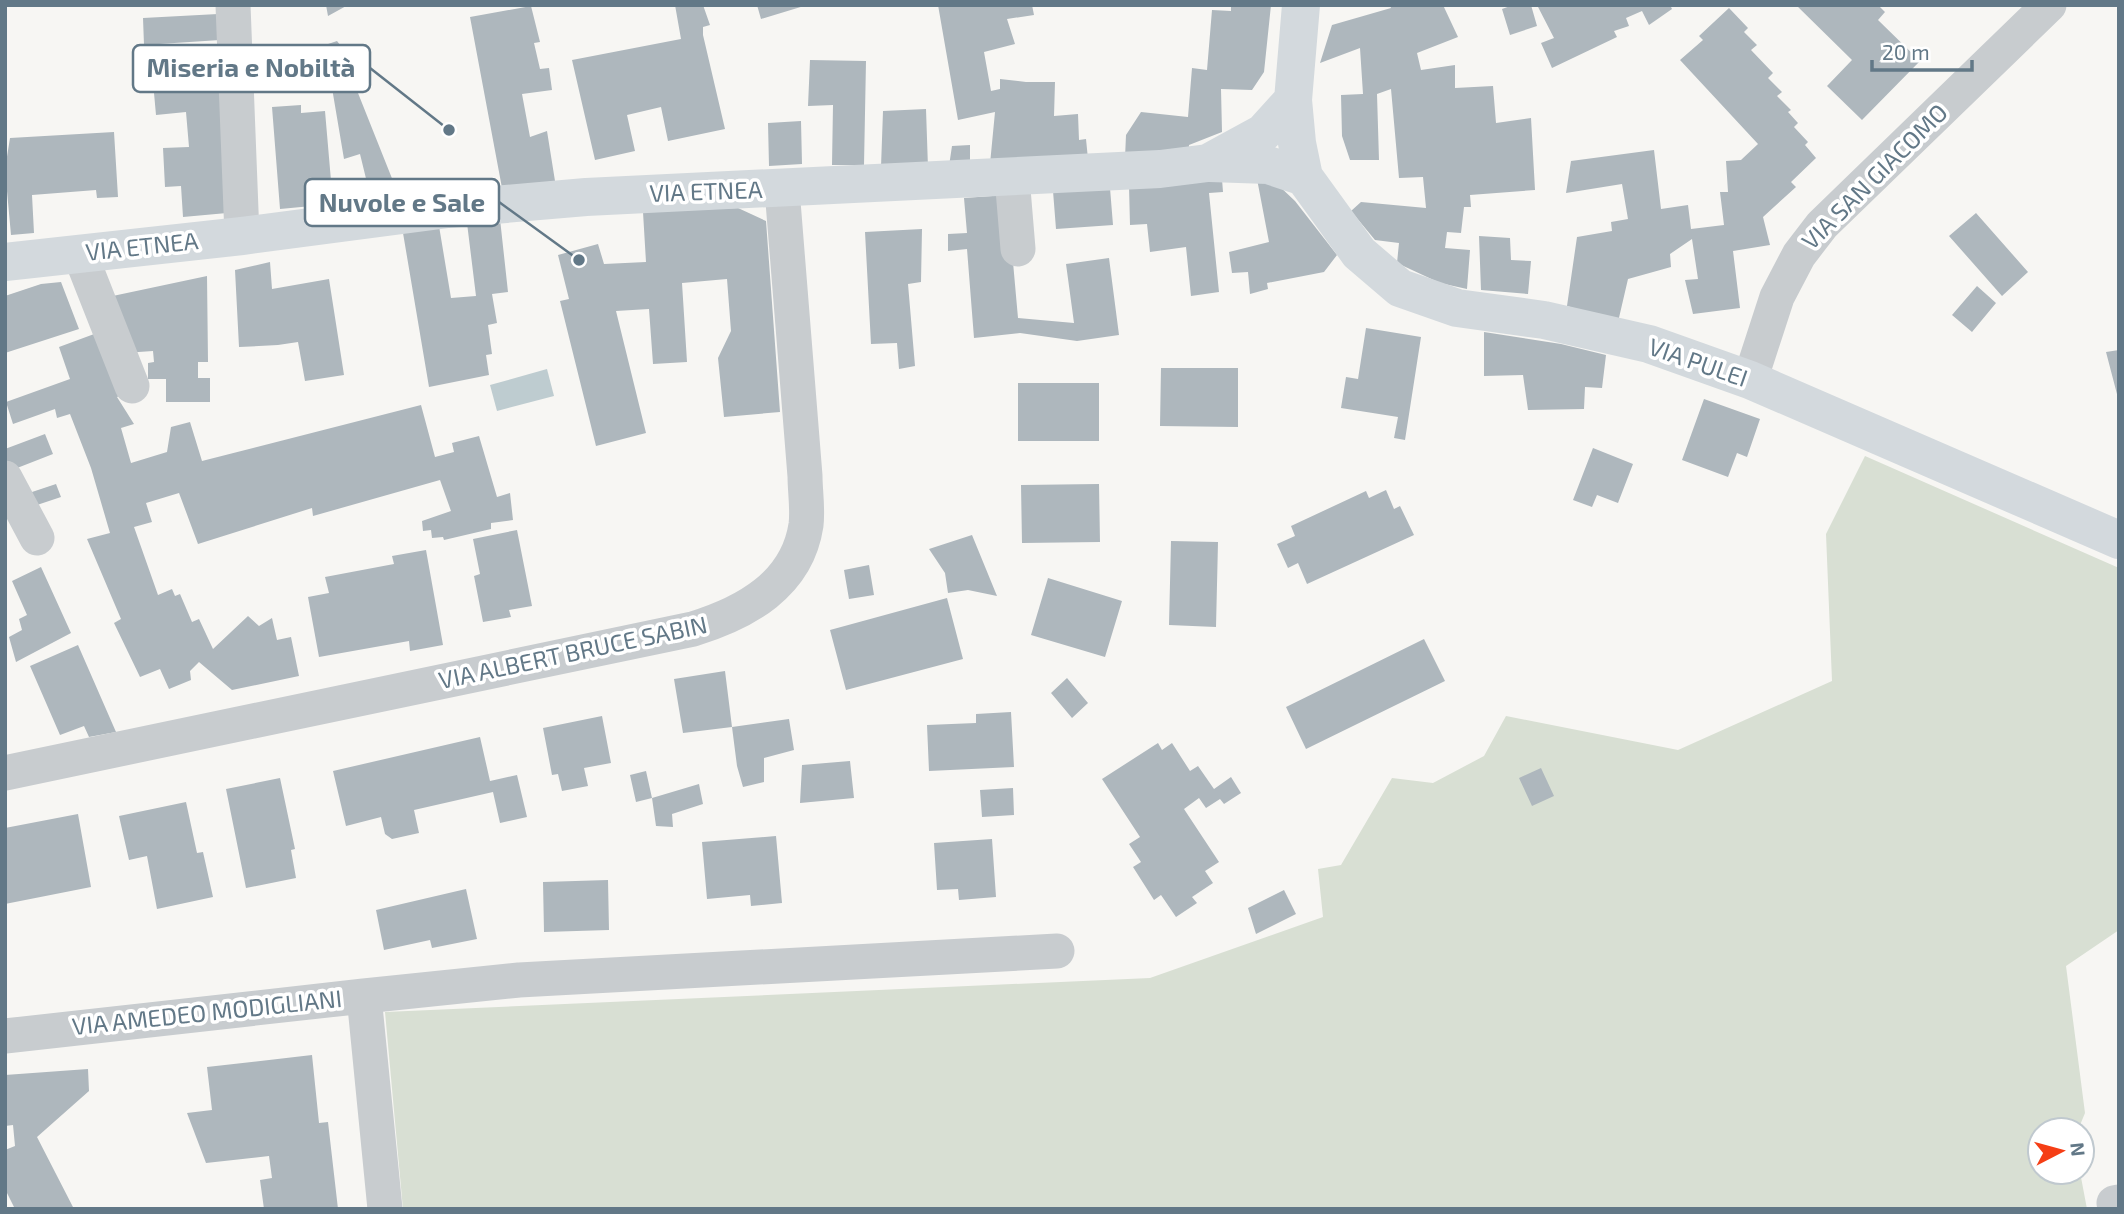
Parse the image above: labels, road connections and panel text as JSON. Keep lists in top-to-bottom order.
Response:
{
  "streets": {
    "main road": ["VIA ETNEA", "VIA PULEI"],
    "street": ["VIA SAN GIACOMO", "VIA ALBERT BRUCE SABIN", "VIA AMEDEO MODIGLIANI"]
  },
  "crossings": [
    ["VIA SAN GIACOMO", "VIA PULEI"],
    ["VIA ETNEA", "VIA ALBERT BRUCE SABIN"]
  ],
  "places": ["Miseria e Nobiltà", "Nuvole e Sale"],
  "scale_bar": "20 m",
  "north": "right"
}
